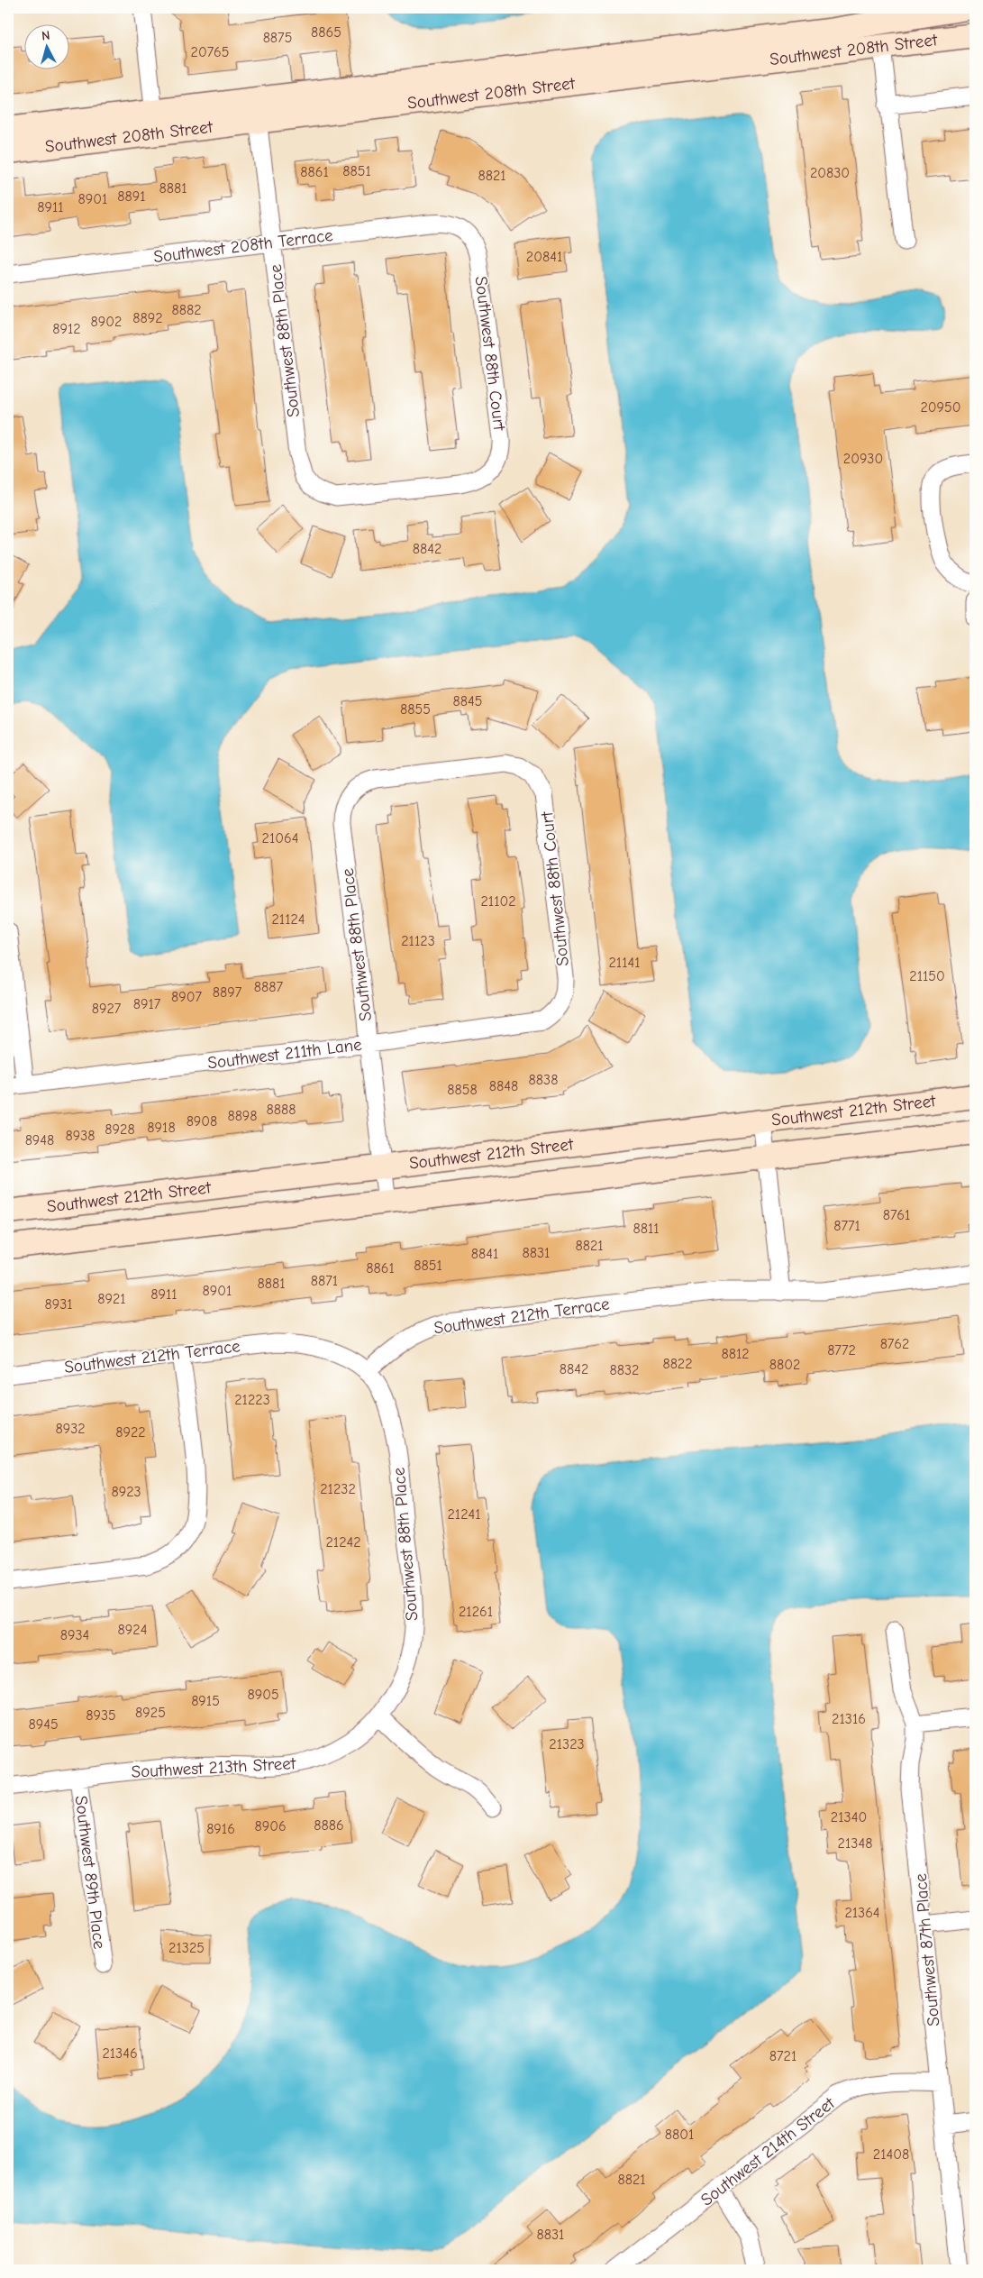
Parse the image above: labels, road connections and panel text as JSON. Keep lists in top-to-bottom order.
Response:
{
  "streets": {
    "street": [
      "Southwest 208th Street",
      "Southwest 208th Terrace",
      "Southwest 88th Place",
      "Southwest 88th Court",
      "Southwest 211th Lane",
      "Southwest 212th Street",
      "Southwest 212th Terrace",
      "Southwest 213th Street",
      "Southwest 89th Place",
      "Southwest 87th Place",
      "Southwest 214th Street"
    ]
  },
  "crossings": [
    ["Southwest 208th Street", "Southwest 88th Place"],
    ["Southwest 208th Terrace", "Southwest 88th Place"],
    ["Southwest 208th Terrace", "Southwest 88th Court"],
    ["Southwest 88th Place", "Southwest 88th Court"],
    ["Southwest 88th Place", "Southwest 211th Lane"],
    ["Southwest 88th Place", "Southwest 212th Street"],
    ["Southwest 88th Place", "Southwest 212th Terrace"],
    ["Southwest 88th Place", "Southwest 213th Street"],
    ["Southwest 88th Court", "Southwest 211th Lane"],
    ["Southwest 213th Street", "Southwest 89th Place"],
    ["Southwest 87th Place", "Southwest 214th Street"]
  ],
  "house_numbers": [
    "8865",
    "8875",
    "20765",
    "8851",
    "8861",
    "20830",
    "8821",
    "8881",
    "8891",
    "8901",
    "8911",
    "20841",
    "8882",
    "8892",
    "8902",
    "8912",
    "20950",
    "20930",
    "8842",
    "8845",
    "8855",
    "21064",
    "21102",
    "21124",
    "21123",
    "21141",
    "21150",
    "8887",
    "8897",
    "8907",
    "8917",
    "8927",
    "8838",
    "8848",
    "8858",
    "8888",
    "8898",
    "8908",
    "8918",
    "8928",
    "8938",
    "8948",
    "8761",
    "8771",
    "8811",
    "8821",
    "8831",
    "8841",
    "8851",
    "8861",
    "8871",
    "8881",
    "8901",
    "8911",
    "8921",
    "8931",
    "8762",
    "8772",
    "8812",
    "8822",
    "8802",
    "8842",
    "8832",
    "21223",
    "8932",
    "8922",
    "21232",
    "8923",
    "21241",
    "21242",
    "21261",
    "8924",
    "8934",
    "8905",
    "8915",
    "8925",
    "8935",
    "21316",
    "8945",
    "21323",
    "21340",
    "8886",
    "8906",
    "8916",
    "21348",
    "21364",
    "21325",
    "21346",
    "8721",
    "8801",
    "21408",
    "8821",
    "8831"
  ],
  "north": "top"
}
